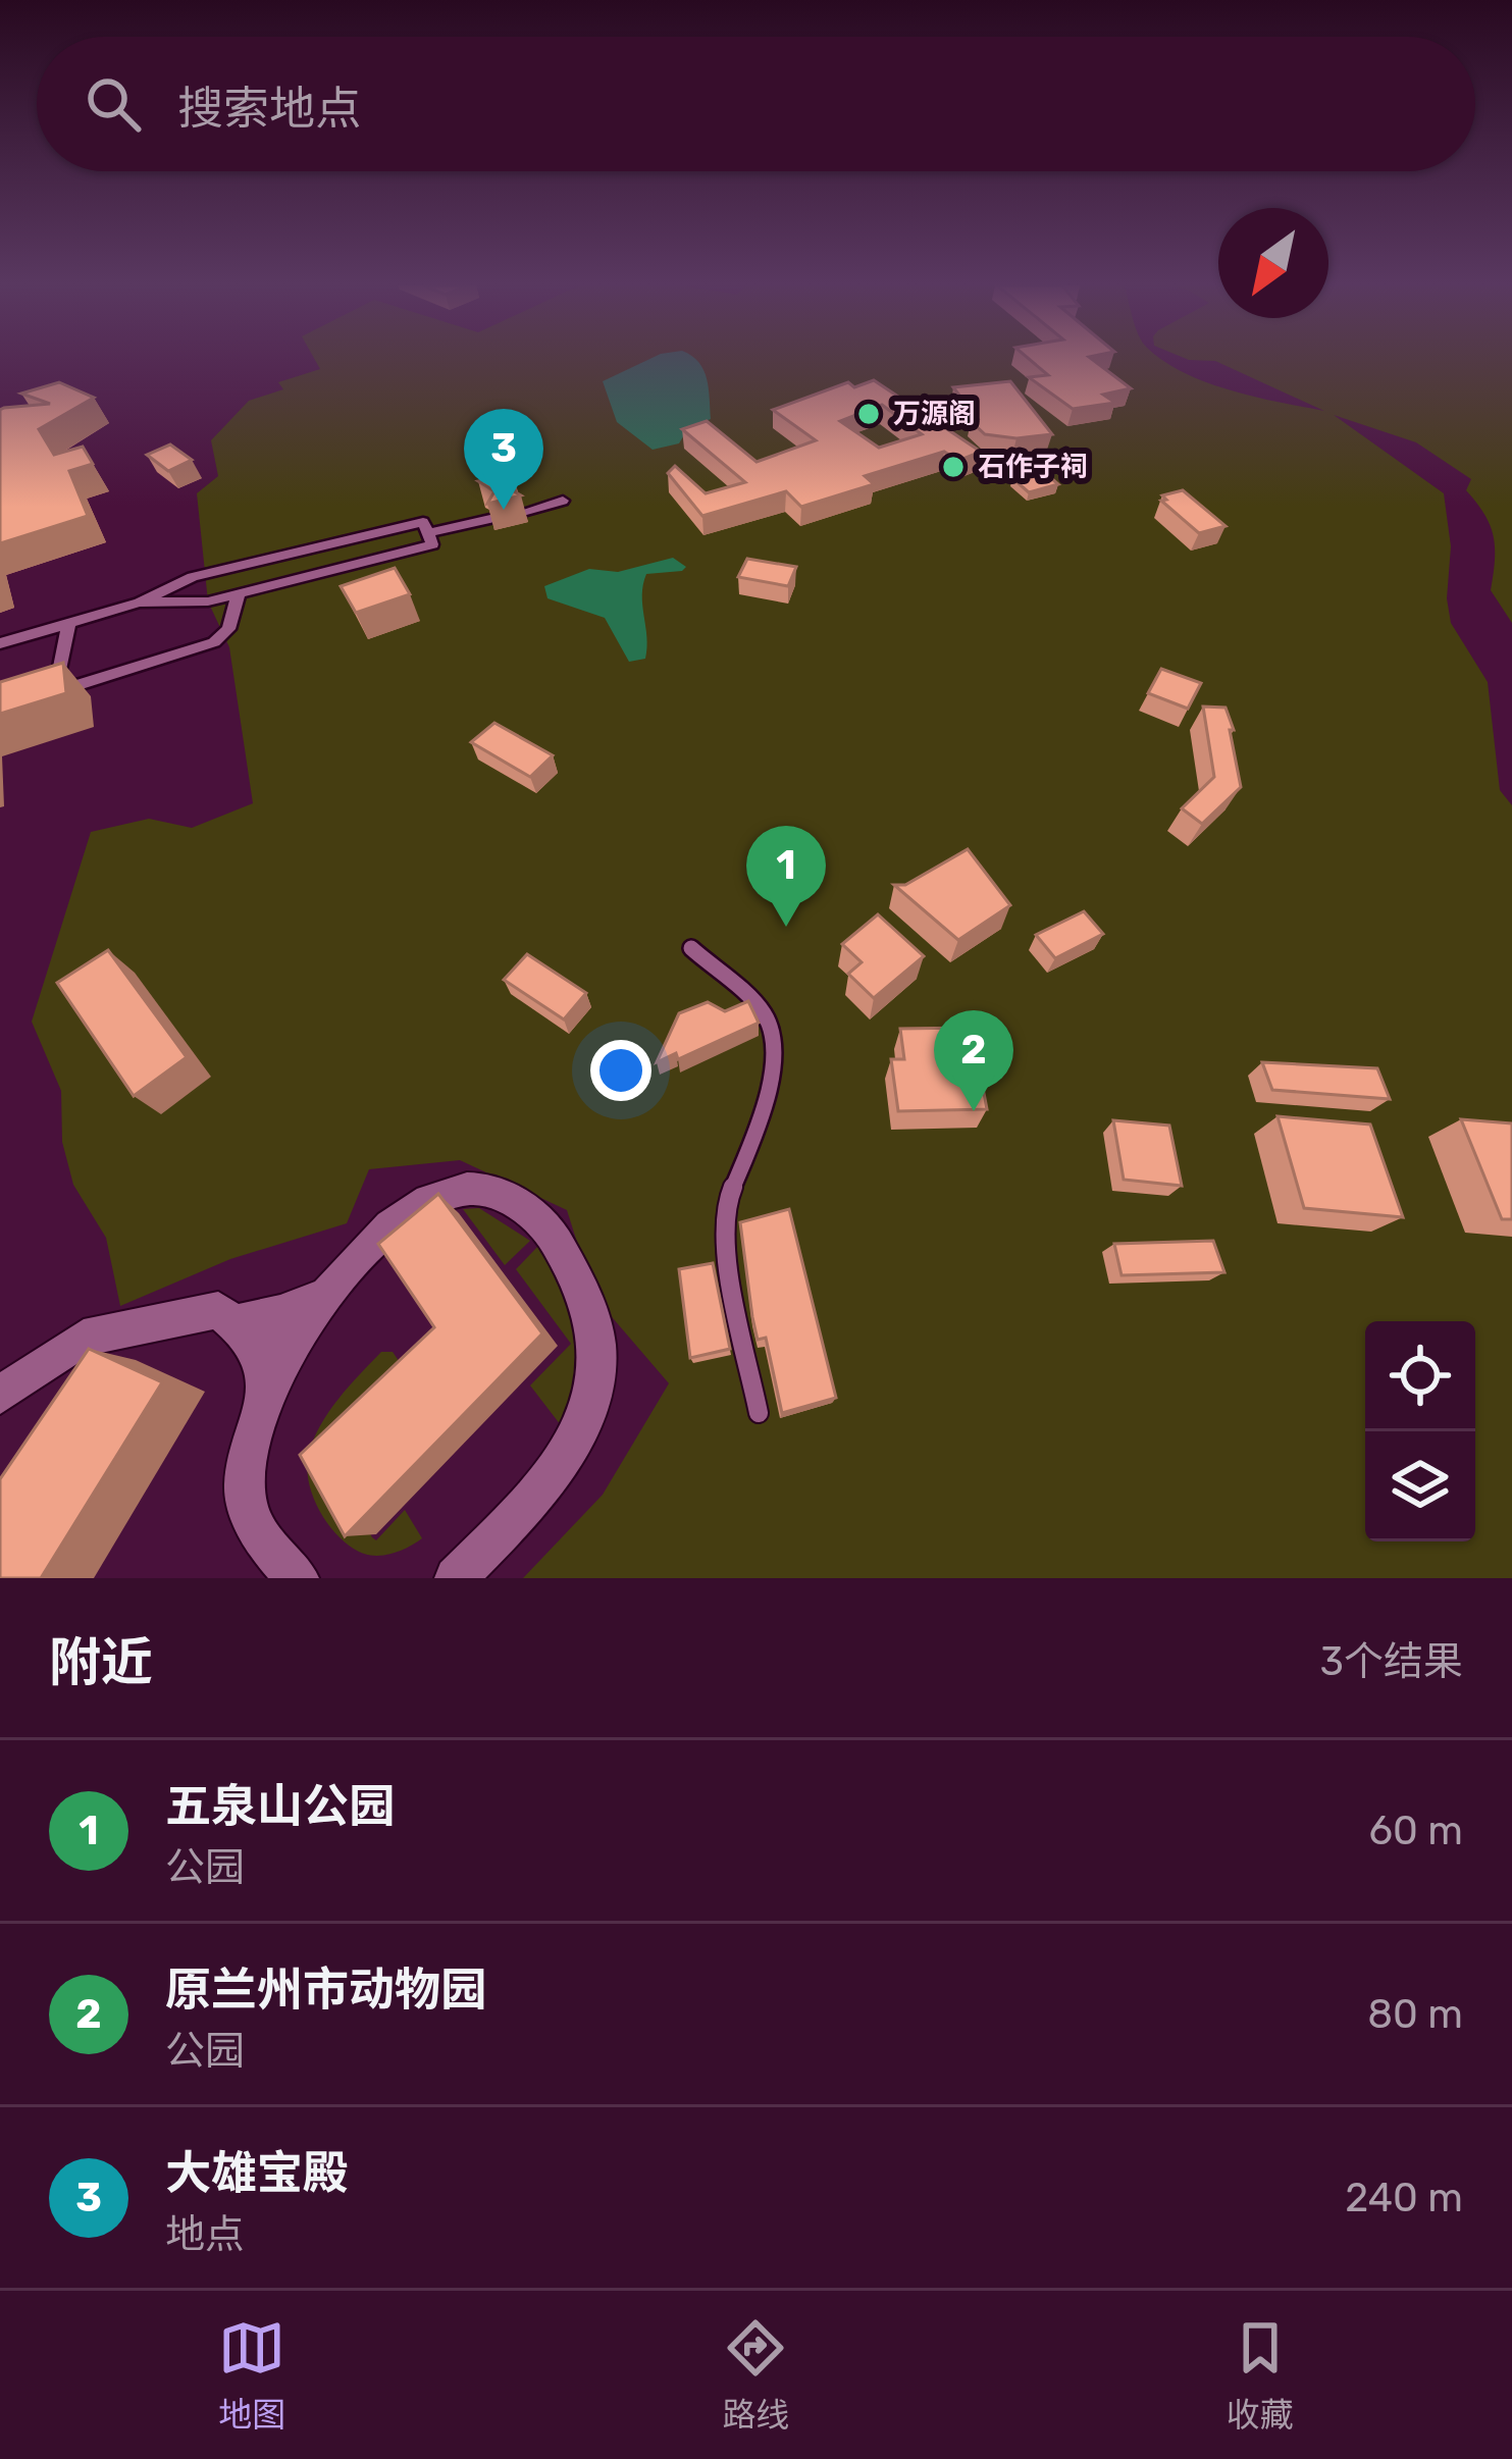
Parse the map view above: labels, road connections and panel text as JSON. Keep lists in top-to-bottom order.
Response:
{
  "places": ["万源阁", "石作子祠"],
  "north": "bottom left",
  "page": {
    "search": "搜索地点",
    "pins": ["3", "1", "2"],
    "heading": ["附近", "3个结果"],
    "list": [
      {
        "mark": "1",
        "name": "五泉山公园",
        "note": "公园",
        "value": "60 m"
      },
      {
        "mark": "2",
        "name": "原兰州市动物园",
        "note": "公园",
        "value": "80 m"
      },
      {
        "mark": "3",
        "name": "大雄宝殿",
        "note": "地点",
        "value": "240 m"
      }
    ],
    "nav": ["地图", "路线", "收藏"]
  }
}
